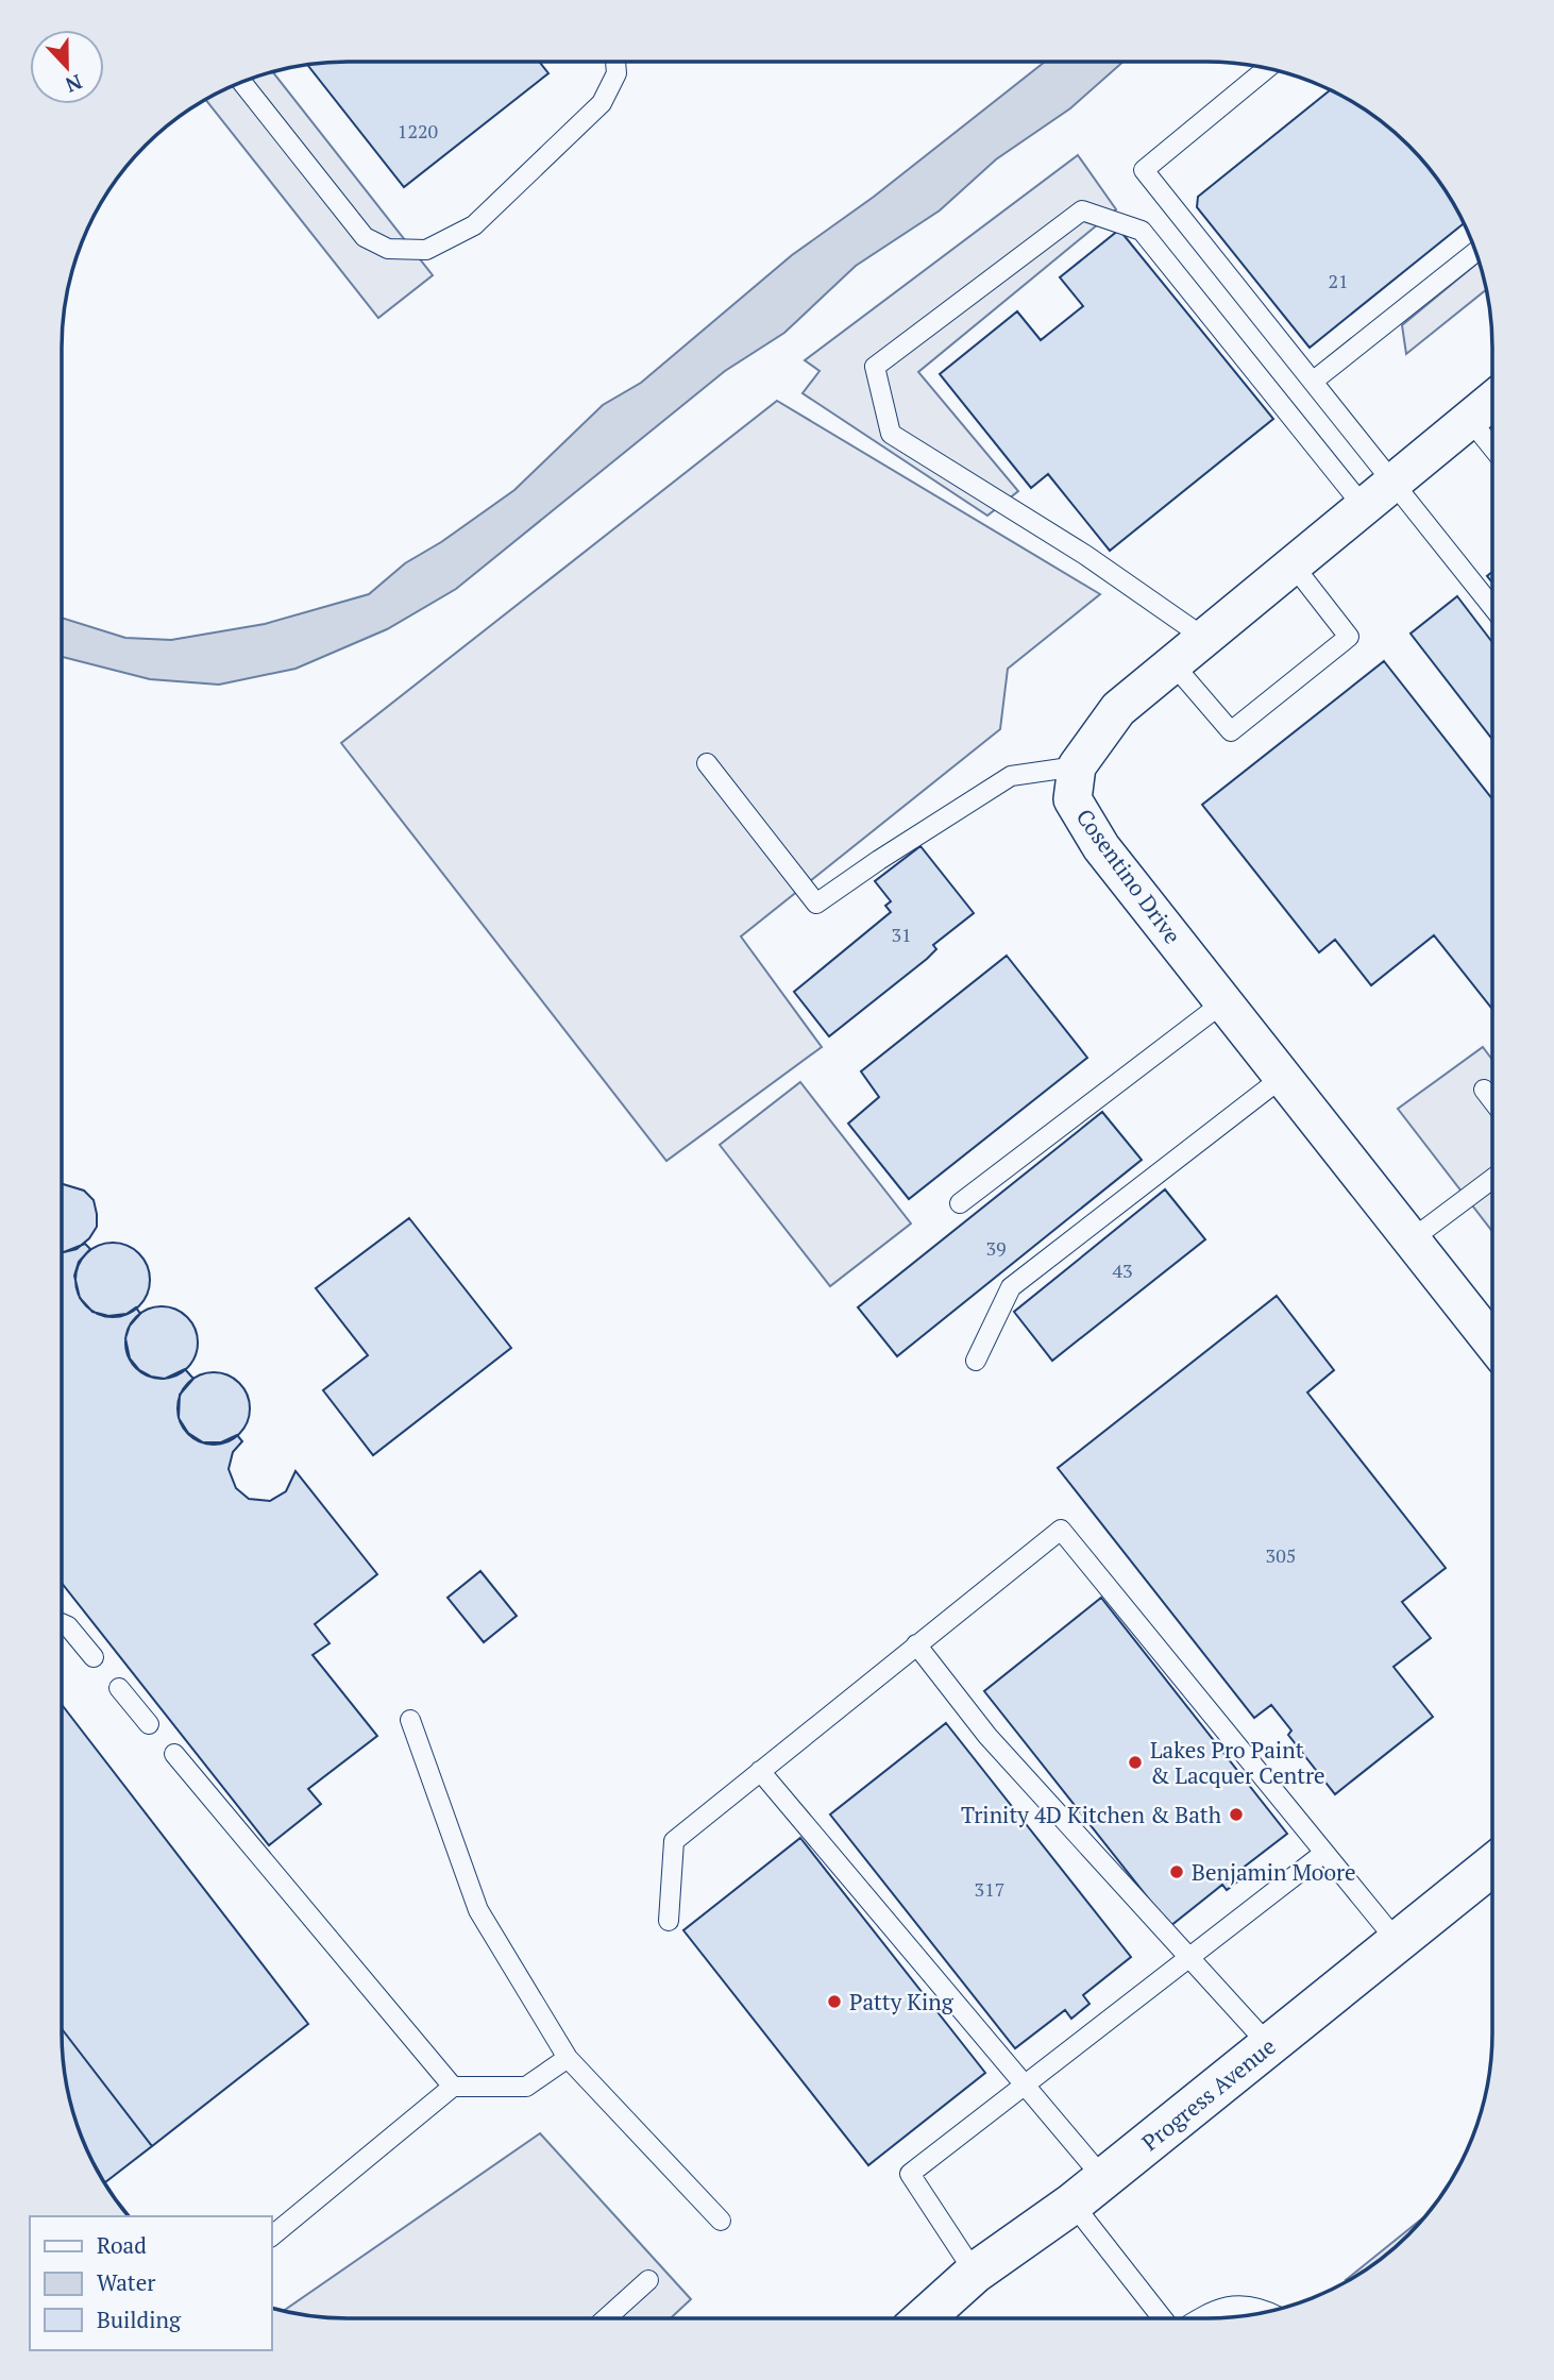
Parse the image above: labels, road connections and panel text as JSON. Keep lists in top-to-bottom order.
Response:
{
  "streets": {
    "main road": ["Progress Avenue"],
    "street": ["Cosentino Drive"]
  },
  "places": [
    "Lakes Pro Paint & Lacquer Centre",
    "Trinity 4D Kitchen & Bath",
    "Benjamin Moore",
    "Patty King"
  ],
  "house_numbers": [
    "1220",
    "21",
    "31",
    "39",
    "43",
    "305",
    "317"
  ],
  "legend": ["Road", "Water", "Building"],
  "north": "bottom"
}
